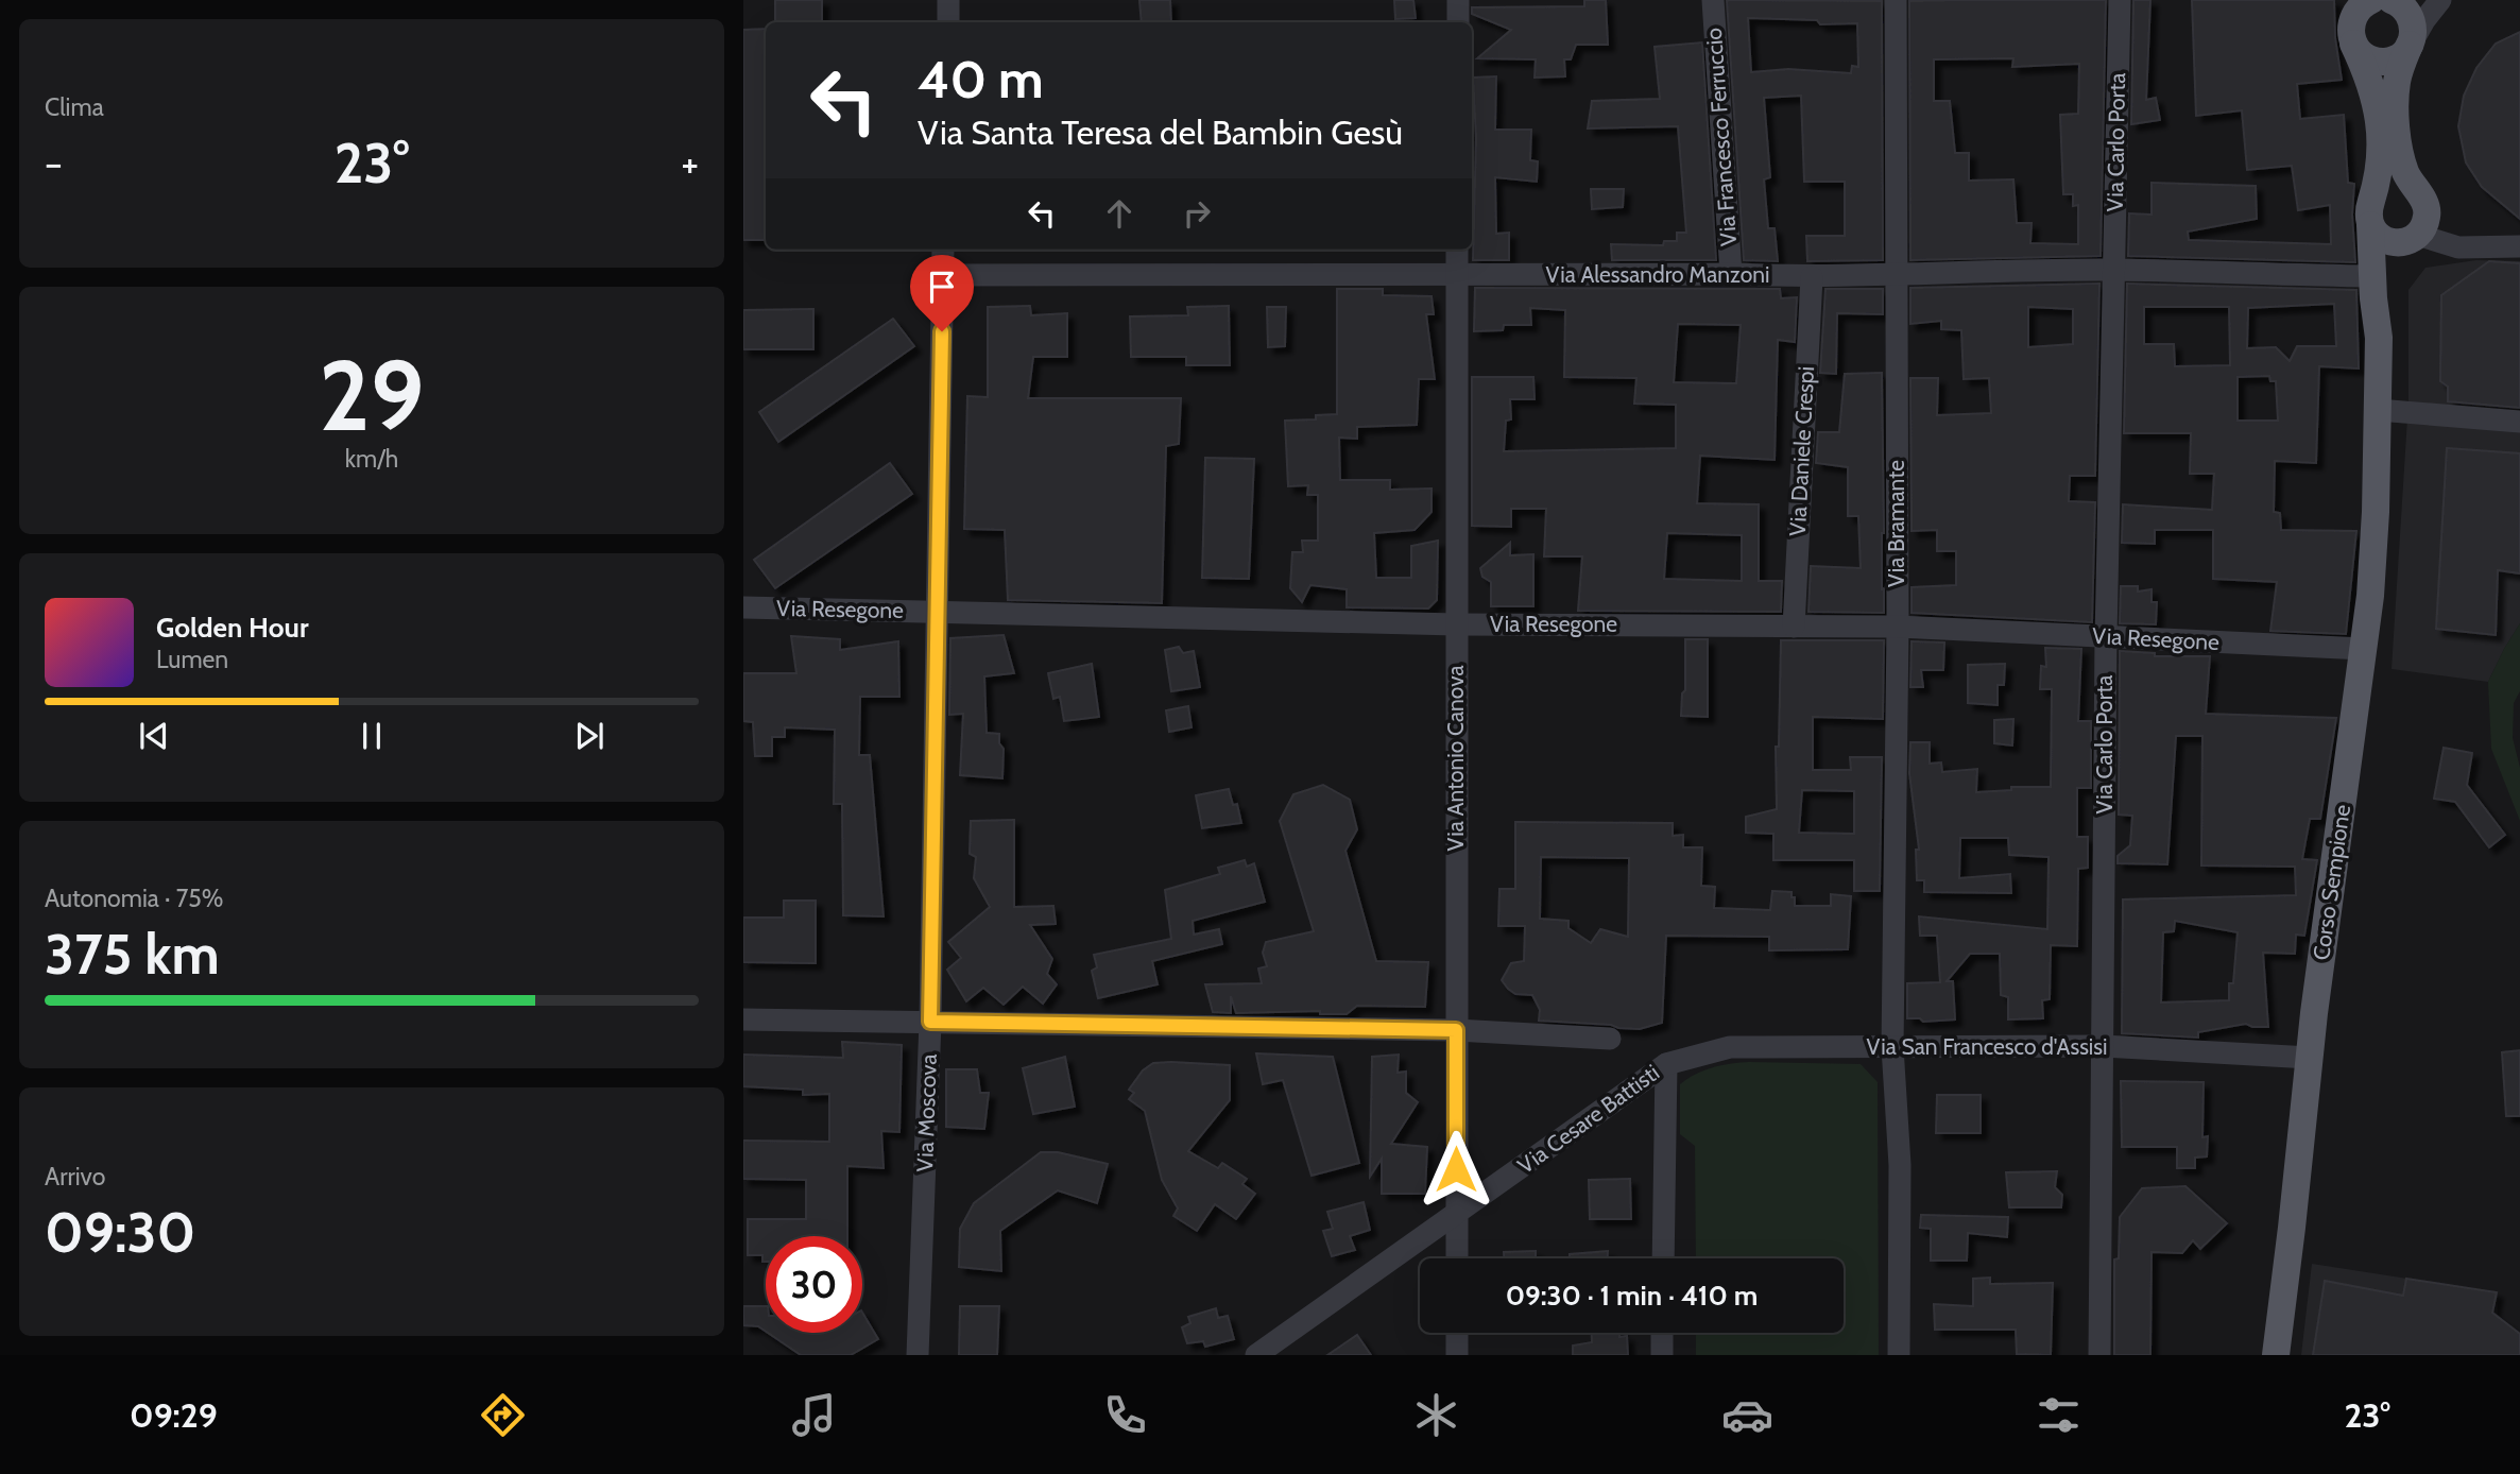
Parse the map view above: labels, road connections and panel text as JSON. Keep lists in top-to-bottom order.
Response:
{
  "streets": {
    "main road": ["Corso Sempione"],
    "street": [
      "Via Francesco Ferruccio",
      "Via Carlo Porta",
      "Via Alessandro Manzoni",
      "Via Daniele Crespi",
      "Via Bramante",
      "Via Resegone",
      "Via Antonio Canova",
      "Via San Francesco d'Assisi",
      "Via Moscova",
      "Via Cesare Battisti"
    ]
  },
  "crossings": [
    ["Via Francesco Ferruccio", "Via Alessandro Manzoni"],
    ["Via Carlo Porta", "Via Alessandro Manzoni"],
    ["Via Carlo Porta", "Via Resegone"],
    ["Via Carlo Porta", "Via San Francesco d'Assisi"],
    ["Via Alessandro Manzoni", "Via Daniele Crespi"],
    ["Via Alessandro Manzoni", "Via Bramante"],
    ["Via Alessandro Manzoni", "Via Antonio Canova"],
    ["Via Alessandro Manzoni", "Corso Sempione"],
    ["Via Alessandro Manzoni", "Via Moscova"],
    ["Via Daniele Crespi", "Via Resegone"],
    ["Via Bramante", "Via Resegone"],
    ["Via Bramante", "Via San Francesco d'Assisi"],
    ["Via Resegone", "Via Antonio Canova"],
    ["Via Resegone", "Corso Sempione"],
    ["Via Resegone", "Via Moscova"],
    ["Via Antonio Canova", "Via Cesare Battisti"],
    ["Corso Sempione", "Via San Francesco d'Assisi"],
    ["Via San Francesco d'Assisi", "Via Cesare Battisti"]
  ],
  "page": {
    "tile": [
      "Clima",
      ["29", "km/h"],
      ["Autonomia · 75%", "375 km"],
      ["Arrivo", "09:30"]
    ],
    "turn": ["40 m", "Via Santa Teresa del Bambin Gesù"],
    "heat": ["−", "23°", "+"],
    "song": ["Golden Hour", "Lumen"],
    "limit": "30",
    "trip": "09:30 · 1 min · 410 m",
    "tabs": ["09:29", "23°"]
  }
}
